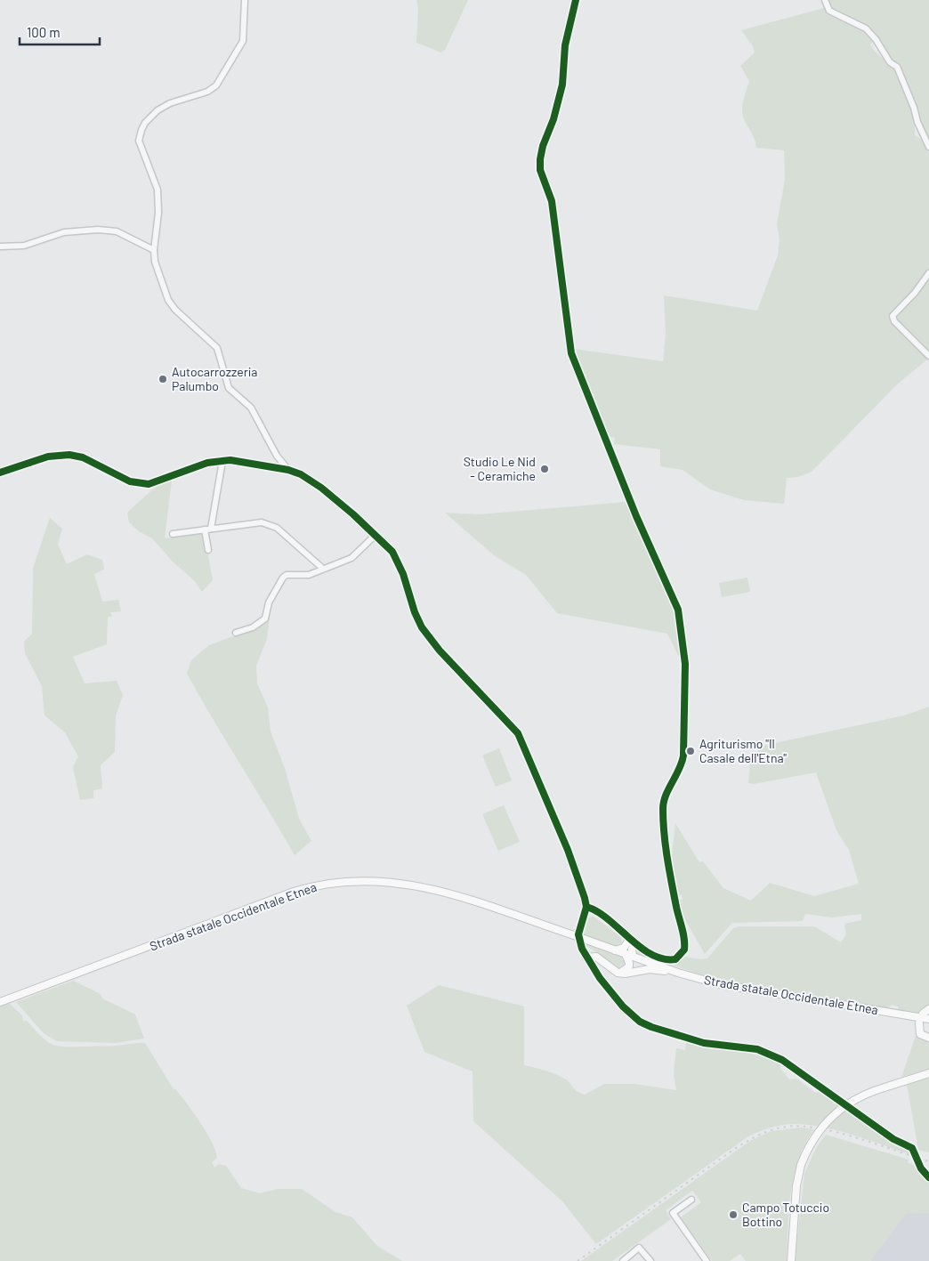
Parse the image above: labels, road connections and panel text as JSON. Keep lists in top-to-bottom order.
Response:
{
  "streets": {
    "main road": ["Strada statale Occidentale Etnea"]
  },
  "places": [
    "Autocarrozzeria Palumbo",
    "Studio Le Nid - Ceramiche",
    "Agriturismo \"Il Casale dell'Etna\"",
    "Campo Totuccio Bottino"
  ],
  "scale_bar": "100 m"
}
